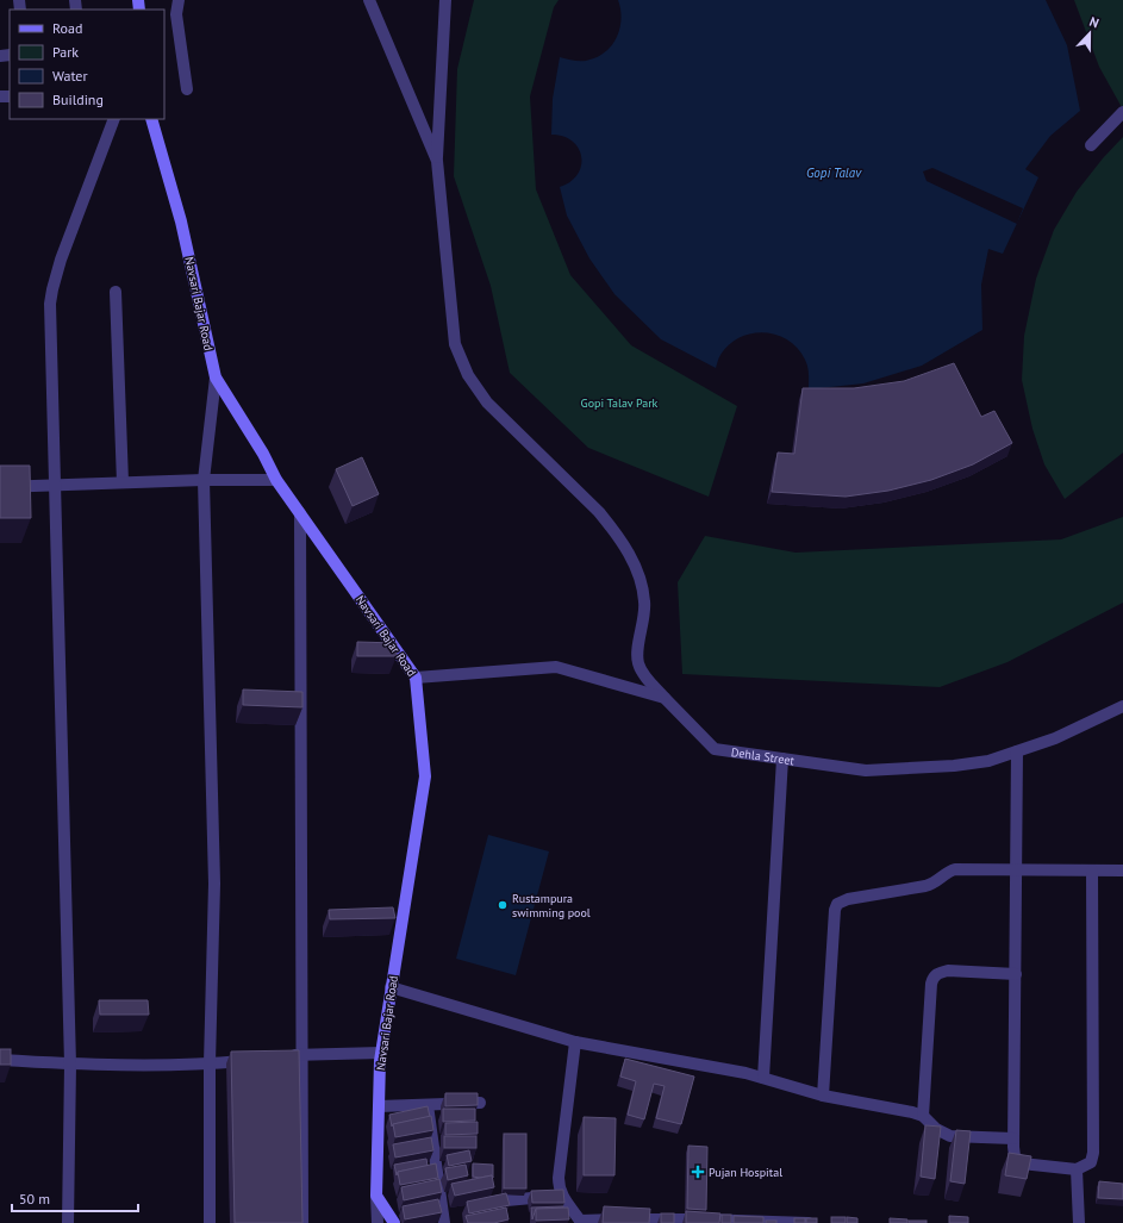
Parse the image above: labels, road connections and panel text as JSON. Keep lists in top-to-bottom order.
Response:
{
  "streets": {
    "main road": ["Navsari Bajar Road"],
    "street": ["Dehla Street"]
  },
  "crossings": [
    ["Navsari Bajar Road", "Dehla Street"]
  ],
  "water": ["Gopi Talav"],
  "parks": ["Gopi Talav Park"],
  "places": {
    "other": ["Rustampura swimming pool"],
    "health": ["Pujan Hospital"]
  },
  "legend": [
    "Road",
    "Park",
    "Water",
    "Building"
  ],
  "scale_bar": "50 m",
  "north": "top"
}
